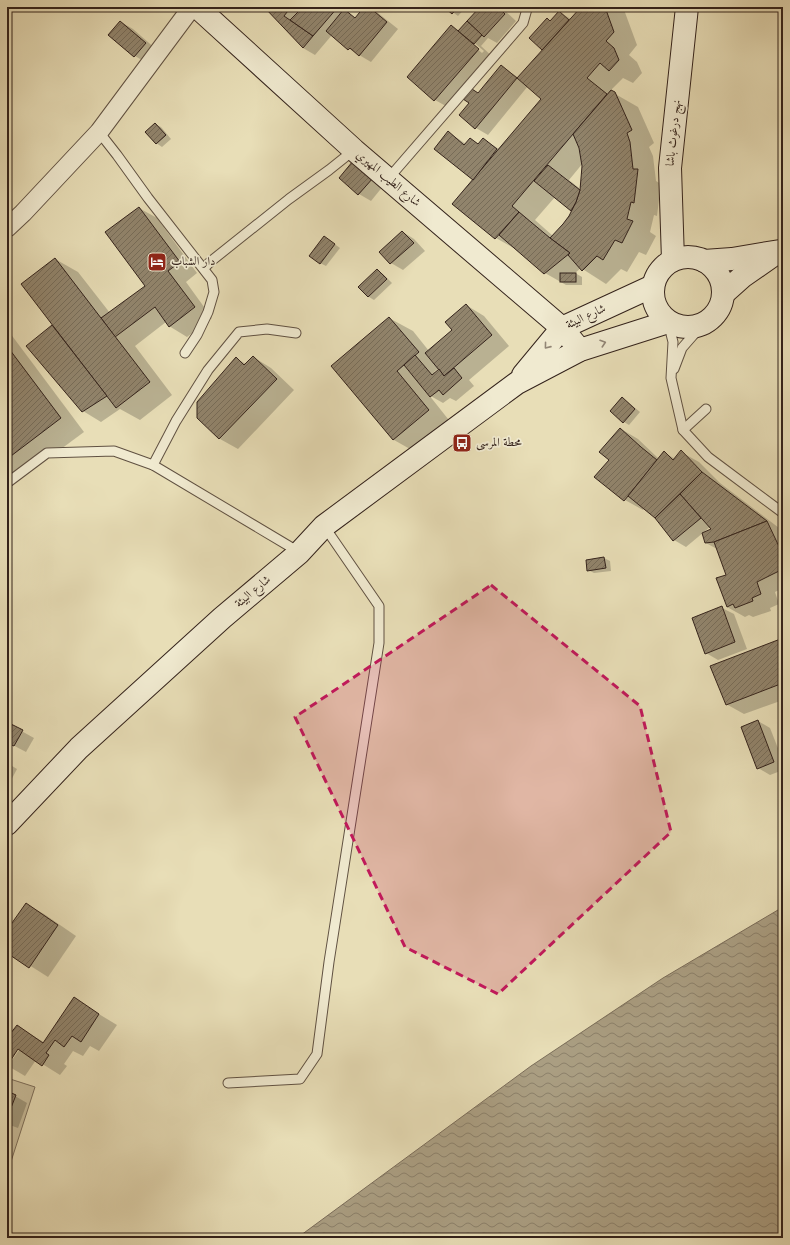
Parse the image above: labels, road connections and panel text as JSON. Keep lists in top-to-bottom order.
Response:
{
  "streets": {
    "main road": ["نهج درغوث باشا", "شارع الطيب المهيري", "شارع البيئة"]
  },
  "crossings": [
    ["نهج درغوث باشا", "شارع البيئة"],
    ["شارع الطيب المهيري", "شارع البيئة"]
  ],
  "places": {
    "hotel": ["دار الشباب"],
    "bus stop": ["محطة المرسى"]
  }
}
